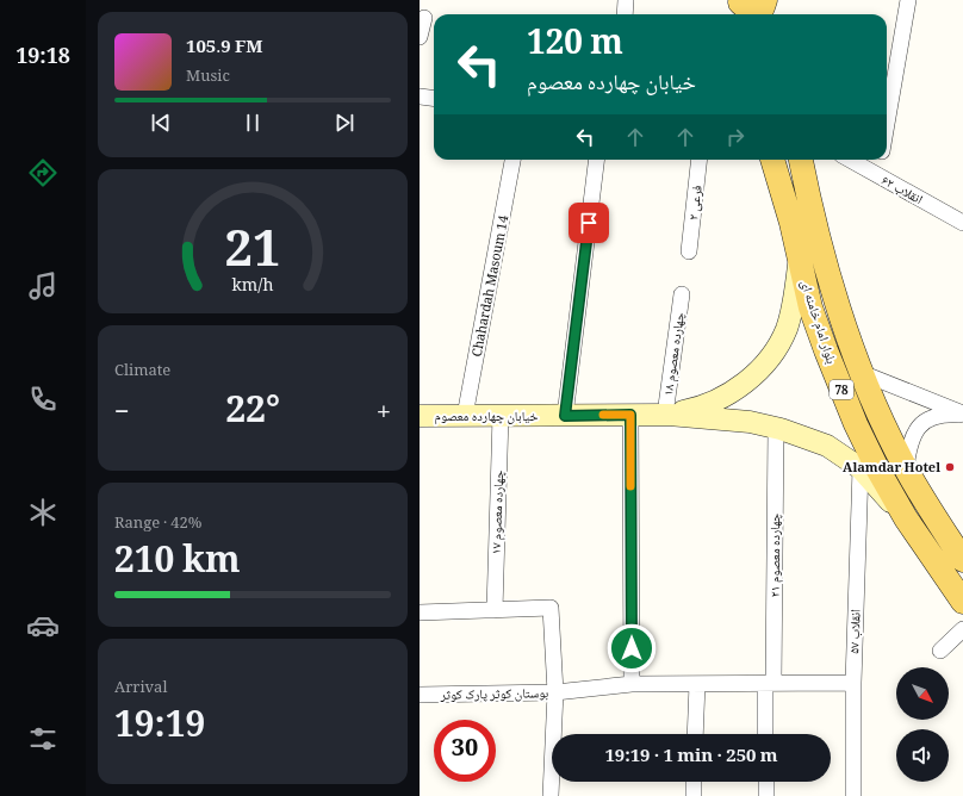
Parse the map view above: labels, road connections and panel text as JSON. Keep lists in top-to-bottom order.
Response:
{
  "streets": {
    "main road": ["بلوار امام خامنه ای", "78"],
    "street": [
      "انقلاب ۶۲",
      "فرعی ۲",
      "Chahardah Masoum 14",
      "چهارده معصوم ۱۸",
      "خیابان چهارده معصوم",
      "چهارده معصوم ۱۷",
      "چهارده معصوم ۲۱",
      "انقلاب ۵۷",
      "بوستان کوثر پارک کوثر"
    ]
  },
  "crossings": [
    ["Chahardah Masoum 14", "خیابان چهارده معصوم"],
    ["چهارده معصوم ۱۸", "خیابان چهارده معصوم"],
    ["خیابان چهارده معصوم", "چهارده معصوم ۱۷"],
    ["چهارده معصوم ۱۷", "بوستان کوثر پارک کوثر"]
  ],
  "places": ["Alamdar Hotel"],
  "north": "bottom right",
  "page": {
    "tabs": "19:18",
    "turn": ["120 m", "خیابان چهارده معصوم"],
    "song": ["105.9 FM", "Music"],
    "tile": [
      "Climate",
      ["Range · 42%", "210 km"],
      ["Arrival", "19:19"]
    ],
    "heat": ["−", "22°", "+"],
    "limit": "30",
    "trip": "19:19 · 1 min · 250 m",
    "gauge": ["21", "km/h"]
  }
}
